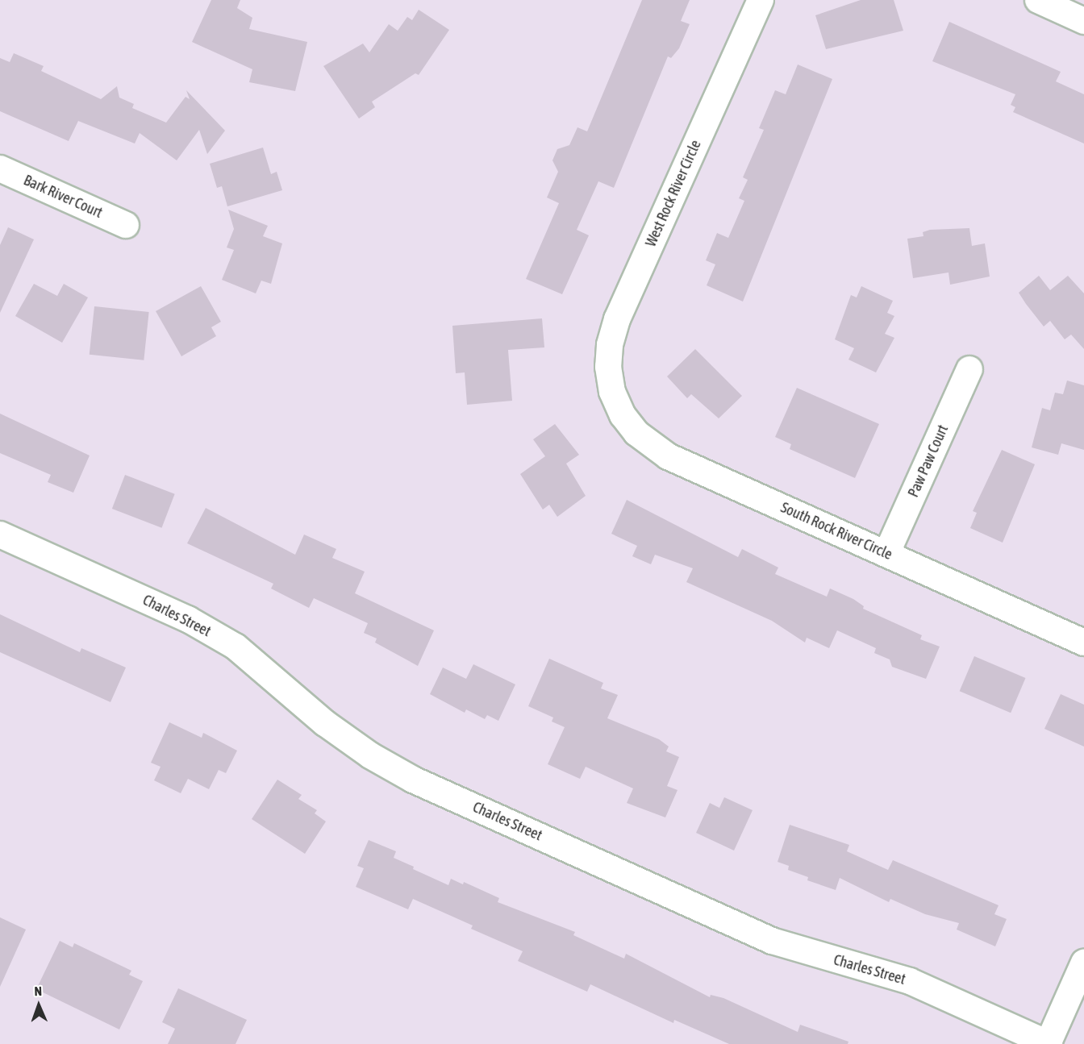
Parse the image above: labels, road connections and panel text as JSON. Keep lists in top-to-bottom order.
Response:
{
  "streets": {
    "street": [
      "West Rock River Circle",
      "Bark River Court",
      "Paw Paw Court",
      "South Rock River Circle",
      "Charles Street"
    ]
  },
  "crossings": [
    ["West Rock River Circle", "South Rock River Circle"],
    ["Paw Paw Court", "South Rock River Circle"]
  ],
  "north": "top"
}
